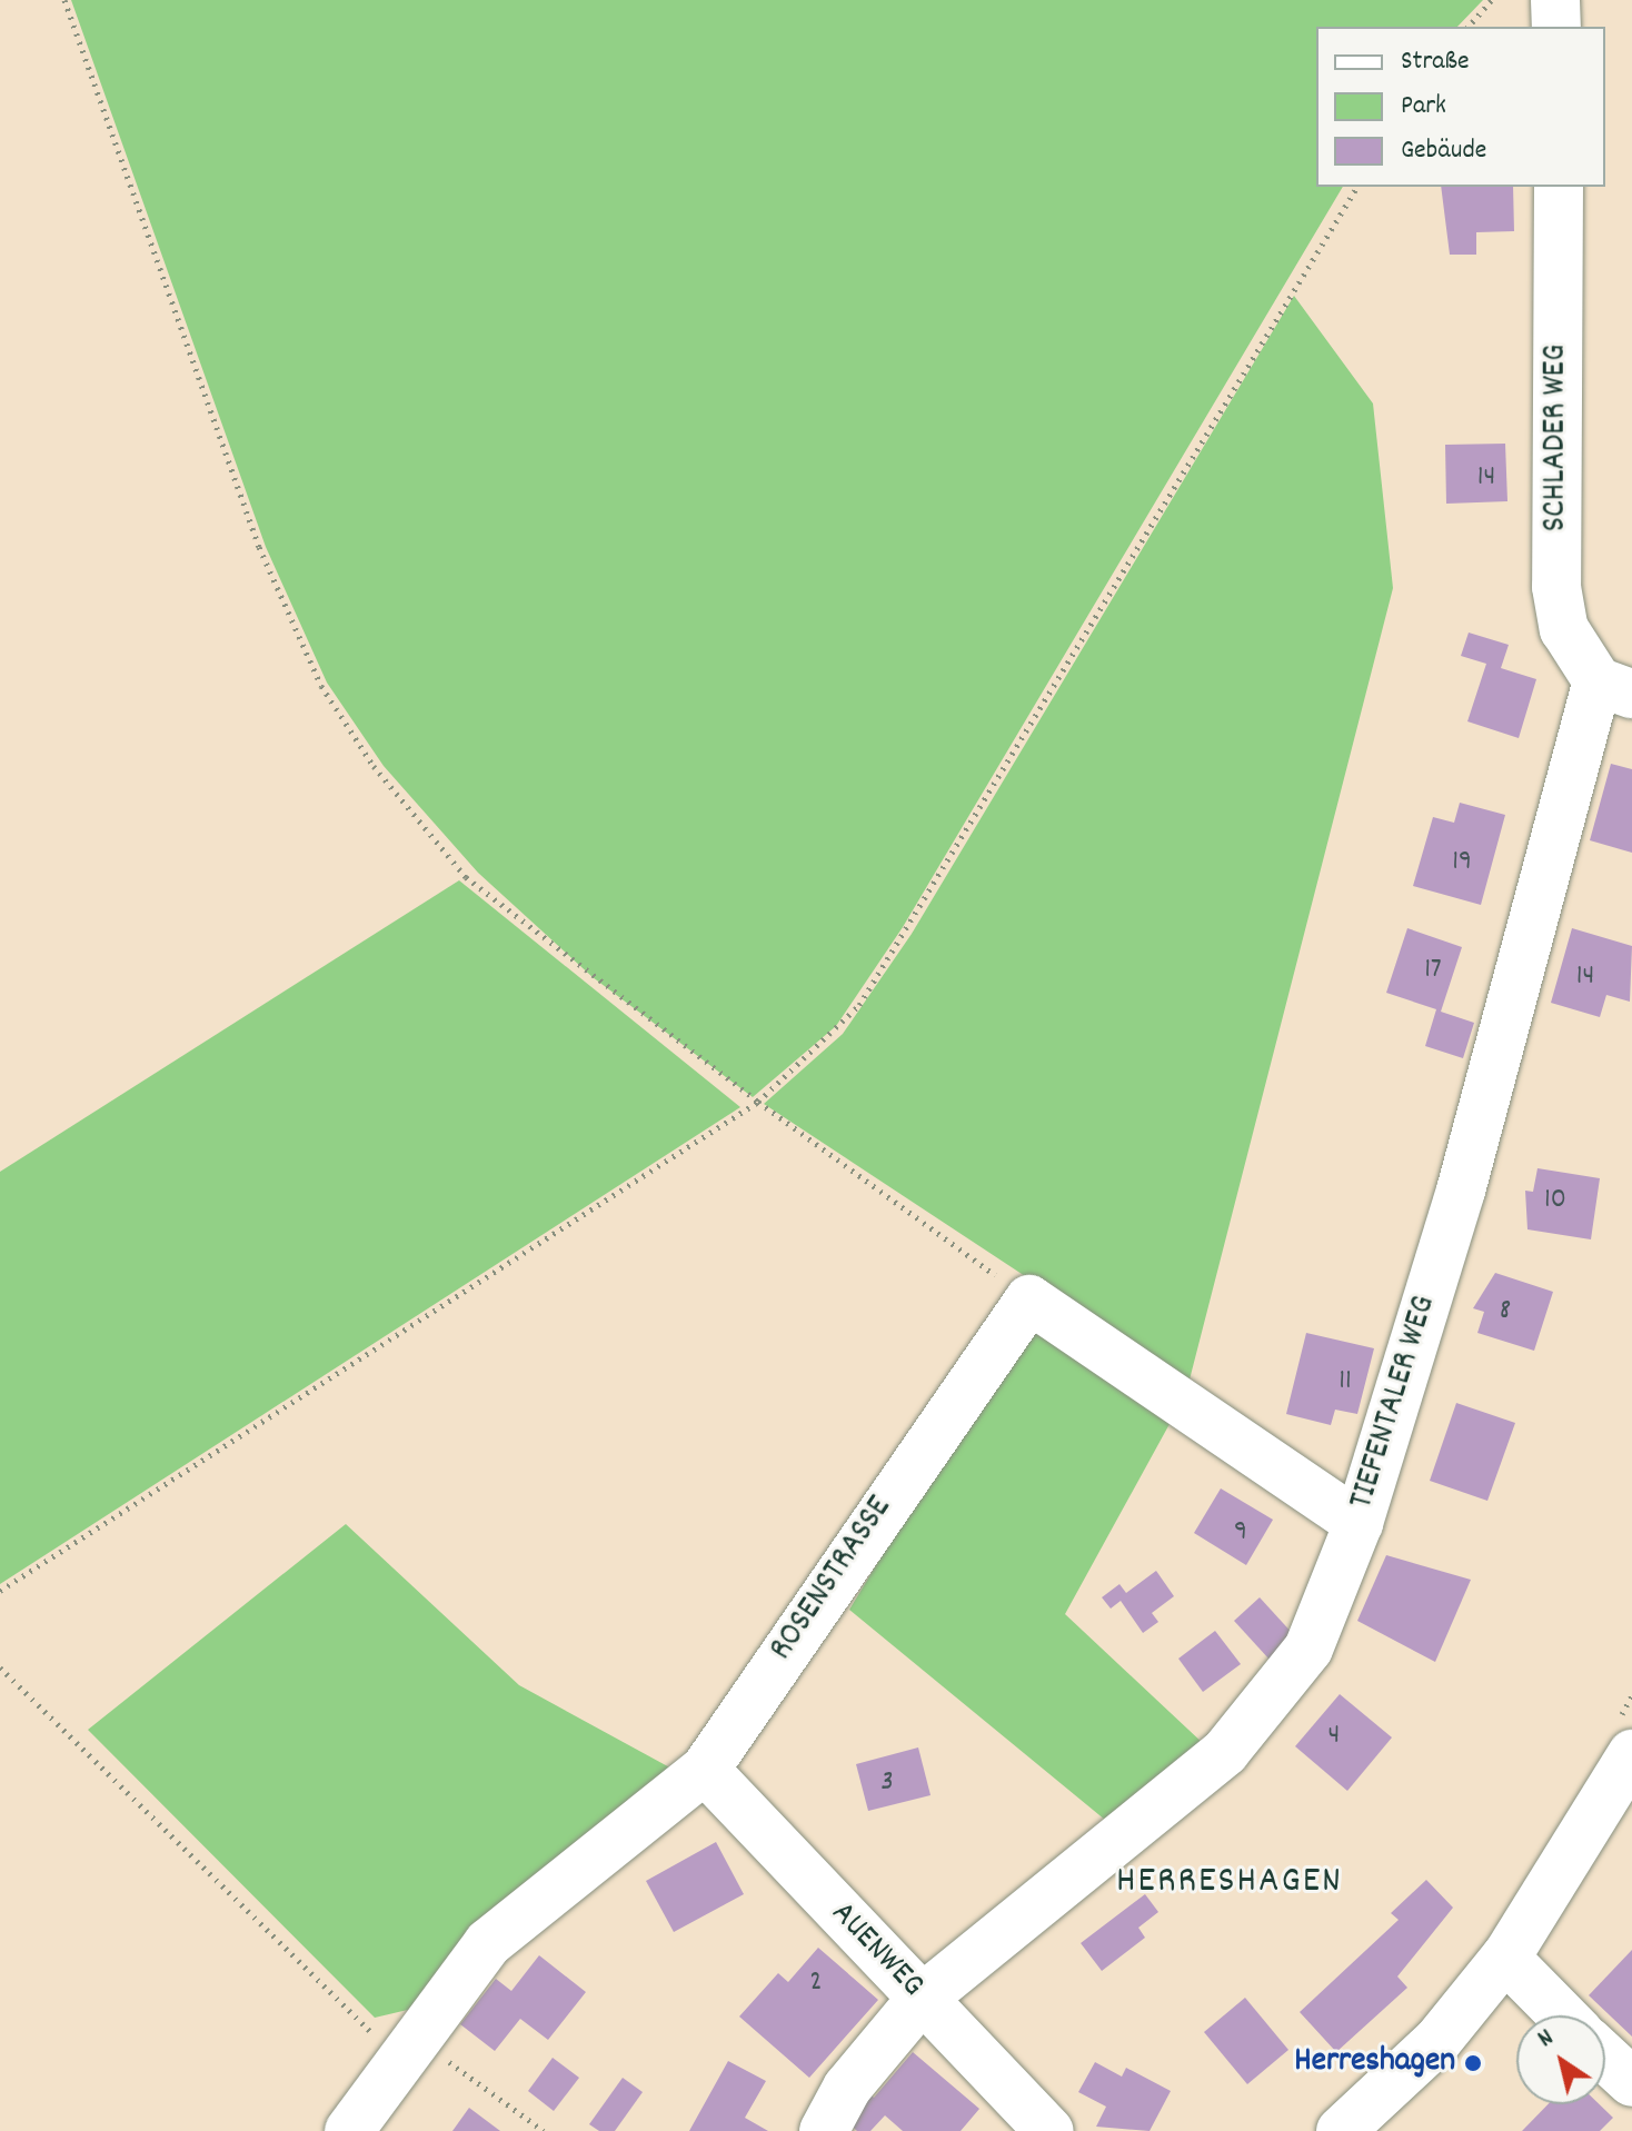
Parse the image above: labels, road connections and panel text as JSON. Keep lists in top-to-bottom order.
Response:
{
  "streets": {
    "street": [
      "SCHLADER WEG",
      "TIEFENTALER WEG",
      "ROSENSTRASSE",
      "AUENWEG"
    ]
  },
  "crossings": [
    ["SCHLADER WEG", "TIEFENTALER WEG"],
    ["TIEFENTALER WEG", "AUENWEG"],
    ["ROSENSTRASSE", "AUENWEG"]
  ],
  "districts": ["HERRESHAGEN"],
  "places": ["Herreshagen"],
  "house_numbers": [
    "14",
    "19",
    "17",
    "14",
    "10",
    "8",
    "11",
    "9",
    "4",
    "3",
    "2"
  ],
  "legend": ["Straße", "Park", "Gebäude"],
  "north": "top left"
}
